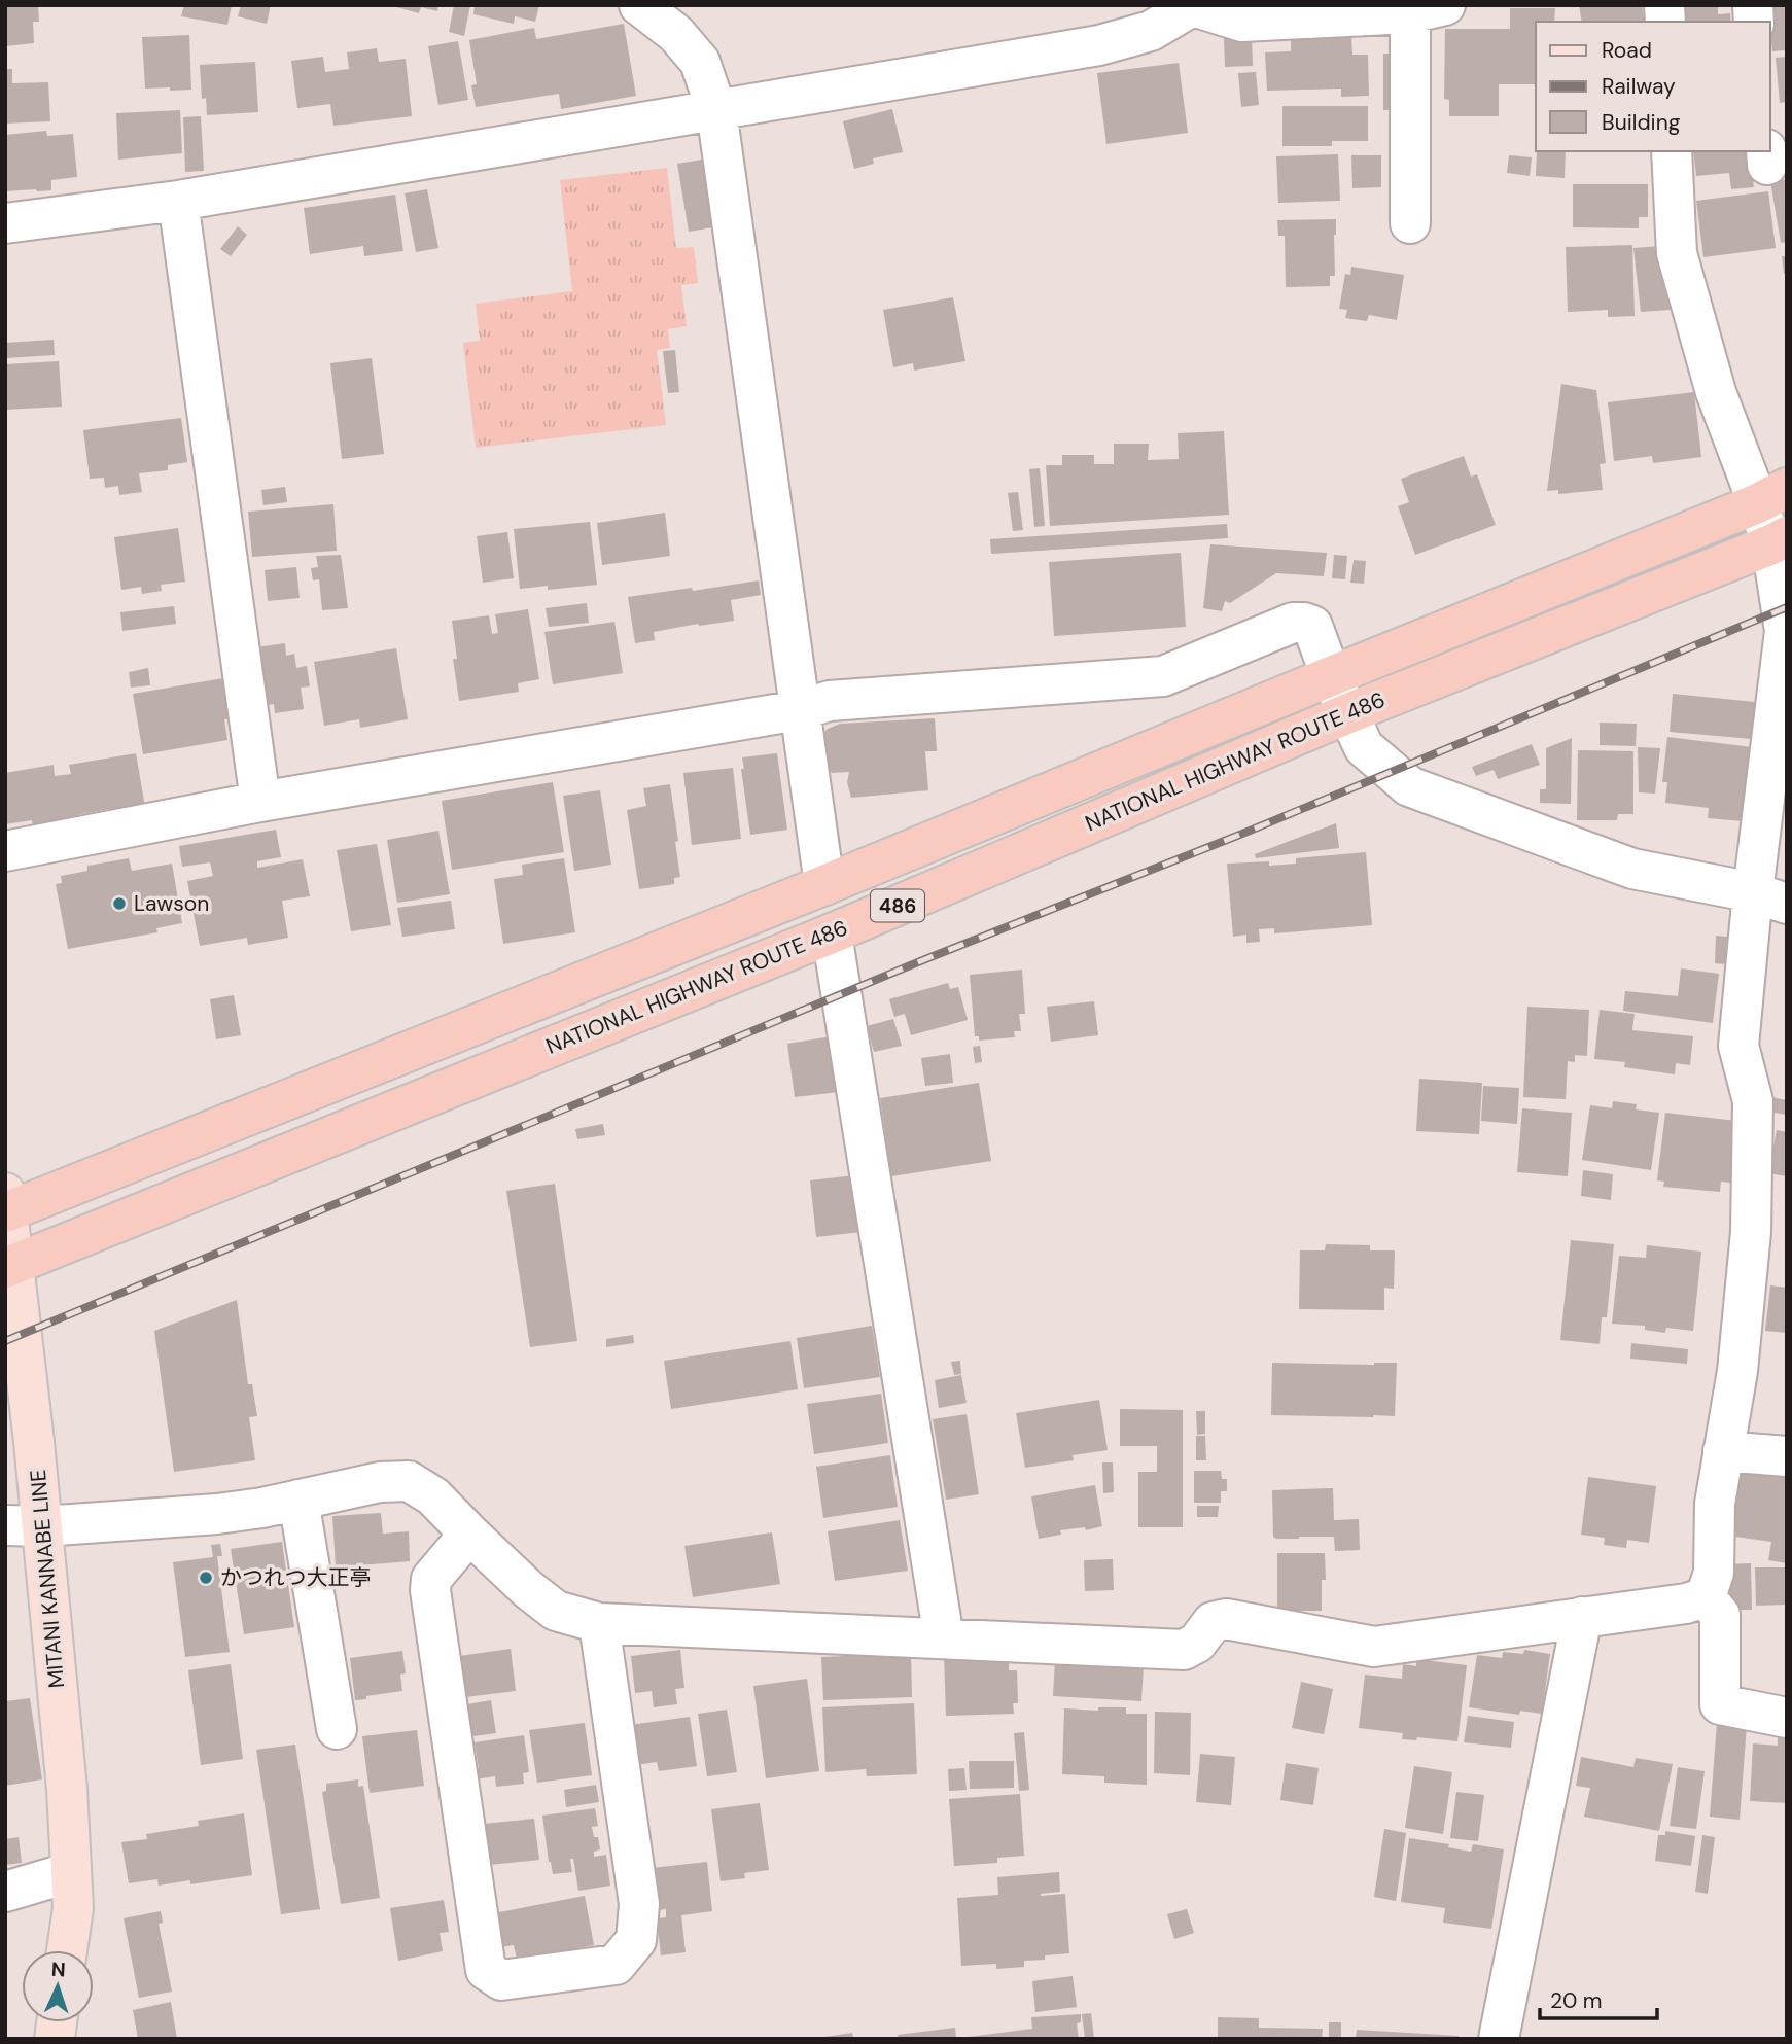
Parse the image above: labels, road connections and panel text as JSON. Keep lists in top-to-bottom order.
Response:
{
  "streets": {
    "highway": ["NATIONAL HIGHWAY ROUTE 486", "486"],
    "main road": ["MITANI KANNABE LINE"]
  },
  "crossings": [
    ["NATIONAL HIGHWAY ROUTE 486", "MITANI KANNABE LINE"]
  ],
  "places": ["Lawson", "かつれつ大正亭"],
  "legend": ["Road", "Railway", "Building"],
  "scale_bar": "20 m",
  "north": "top"
}
